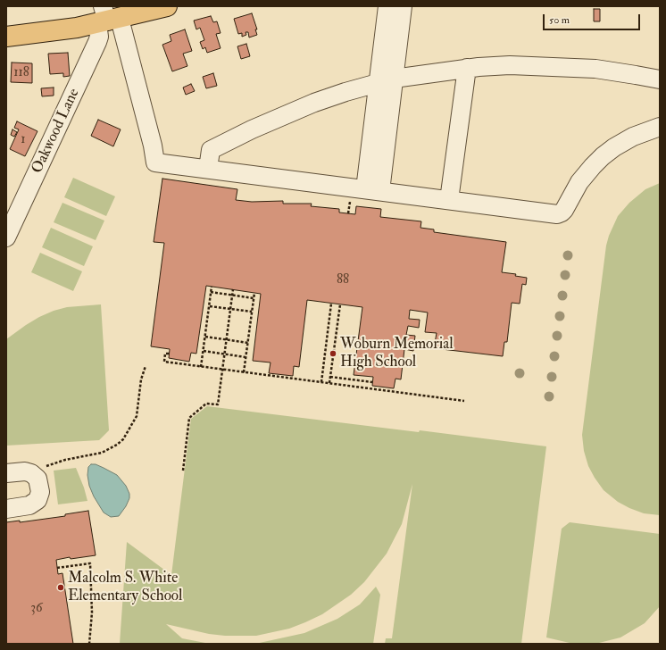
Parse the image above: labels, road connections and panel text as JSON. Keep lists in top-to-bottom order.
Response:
{
  "streets": {
    "street": ["Oakwood Lane"]
  },
  "places": ["Woburn Memorial High School", "Malcolm S. White Elementary School"],
  "house_numbers": [
    "118",
    "1",
    "88",
    "36"
  ],
  "scale_bar": "50 m"
}
